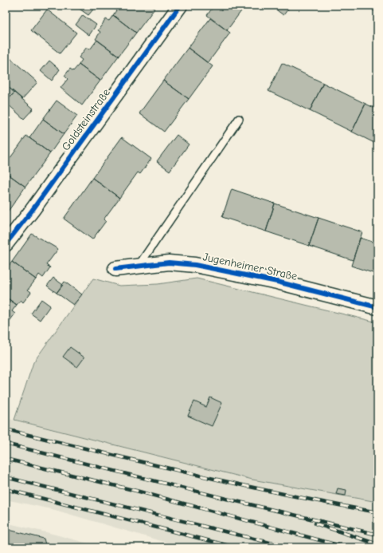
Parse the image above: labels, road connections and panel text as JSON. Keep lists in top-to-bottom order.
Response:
{
  "streets": {
    "street": ["Goldsteinstraße", "Jugenheimer Straße"]
  }
}
